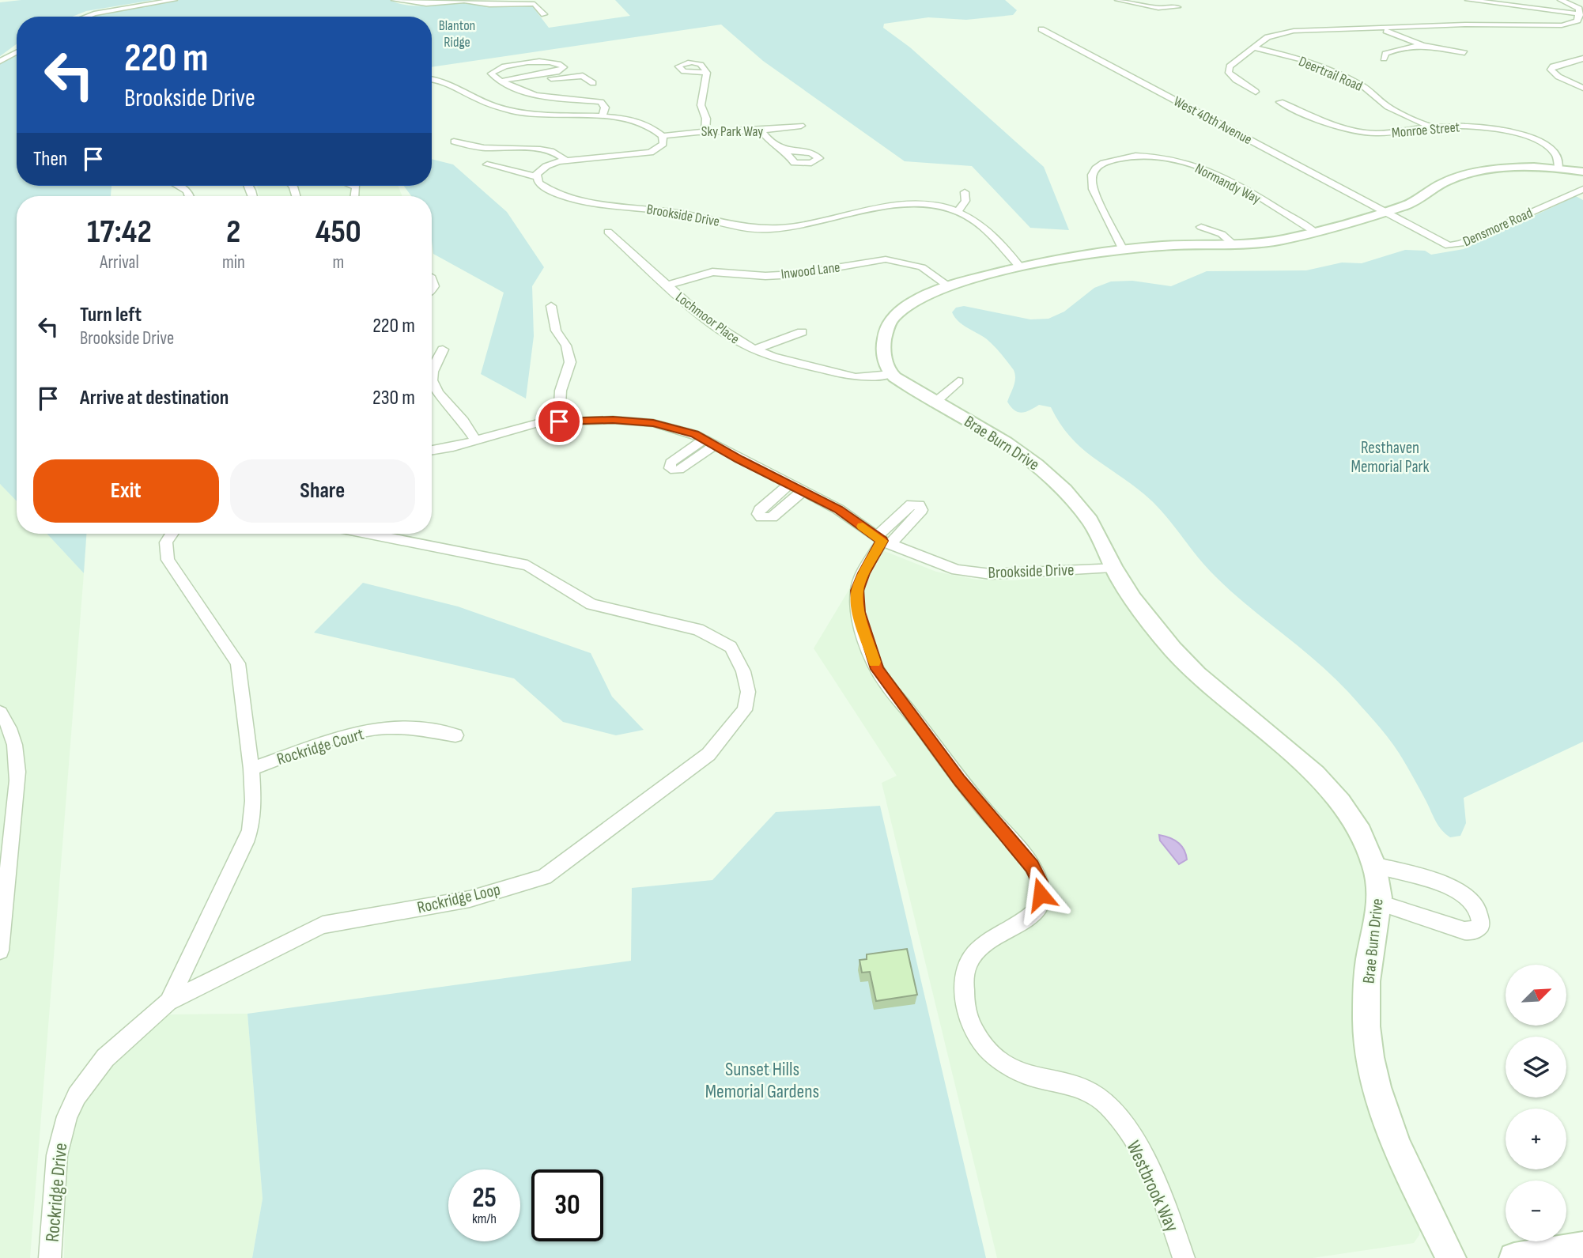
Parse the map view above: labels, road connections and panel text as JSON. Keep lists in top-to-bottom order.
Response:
{
  "streets": {
    "street": [
      "Deertrail Road",
      "West 40th Avenue",
      "Monroe Street",
      "Sky Park Way",
      "Normandy Way",
      "Brookside Drive",
      "Densmore Road",
      "Inwood Lane",
      "Lochmoor Place",
      "Brae Burn Drive",
      "Rockridge Court",
      "Rockridge Loop",
      "Westbrook Way",
      "Rockridge Drive"
    ]
  },
  "crossings": [
    ["Deertrail Road", "Monroe Street"],
    ["West 40th Avenue", "Densmore Road"],
    ["Brookside Drive", "Brae Burn Drive"],
    ["Brookside Drive", "Westbrook Way"],
    ["Inwood Lane", "Lochmoor Place"],
    ["Lochmoor Place", "Brae Burn Drive"],
    ["Rockridge Loop", "Rockridge Drive"]
  ],
  "parks": ["Blanton Ridge", "Resthaven Memorial Park", "Sunset Hills Memorial Gardens"],
  "north": "top right",
  "page": {
    "turn": ["220 m", "Brookside Drive"],
    "then": "Then",
    "eta": [
      "17:42",
      "Arrival",
      "2",
      "min",
      "450",
      "m"
    ],
    "list": [
      {
        "name": "Turn left",
        "note": "Brookside Drive",
        "value": "220 m"
      },
      {
        "name": "Arrive at destination",
        "value": "230 m"
      }
    ],
    "buttons": ["Exit", "Share"],
    "map_buttons": ["+", "−"],
    "speed": "25 km/h",
    "limit": "30"
  }
}
